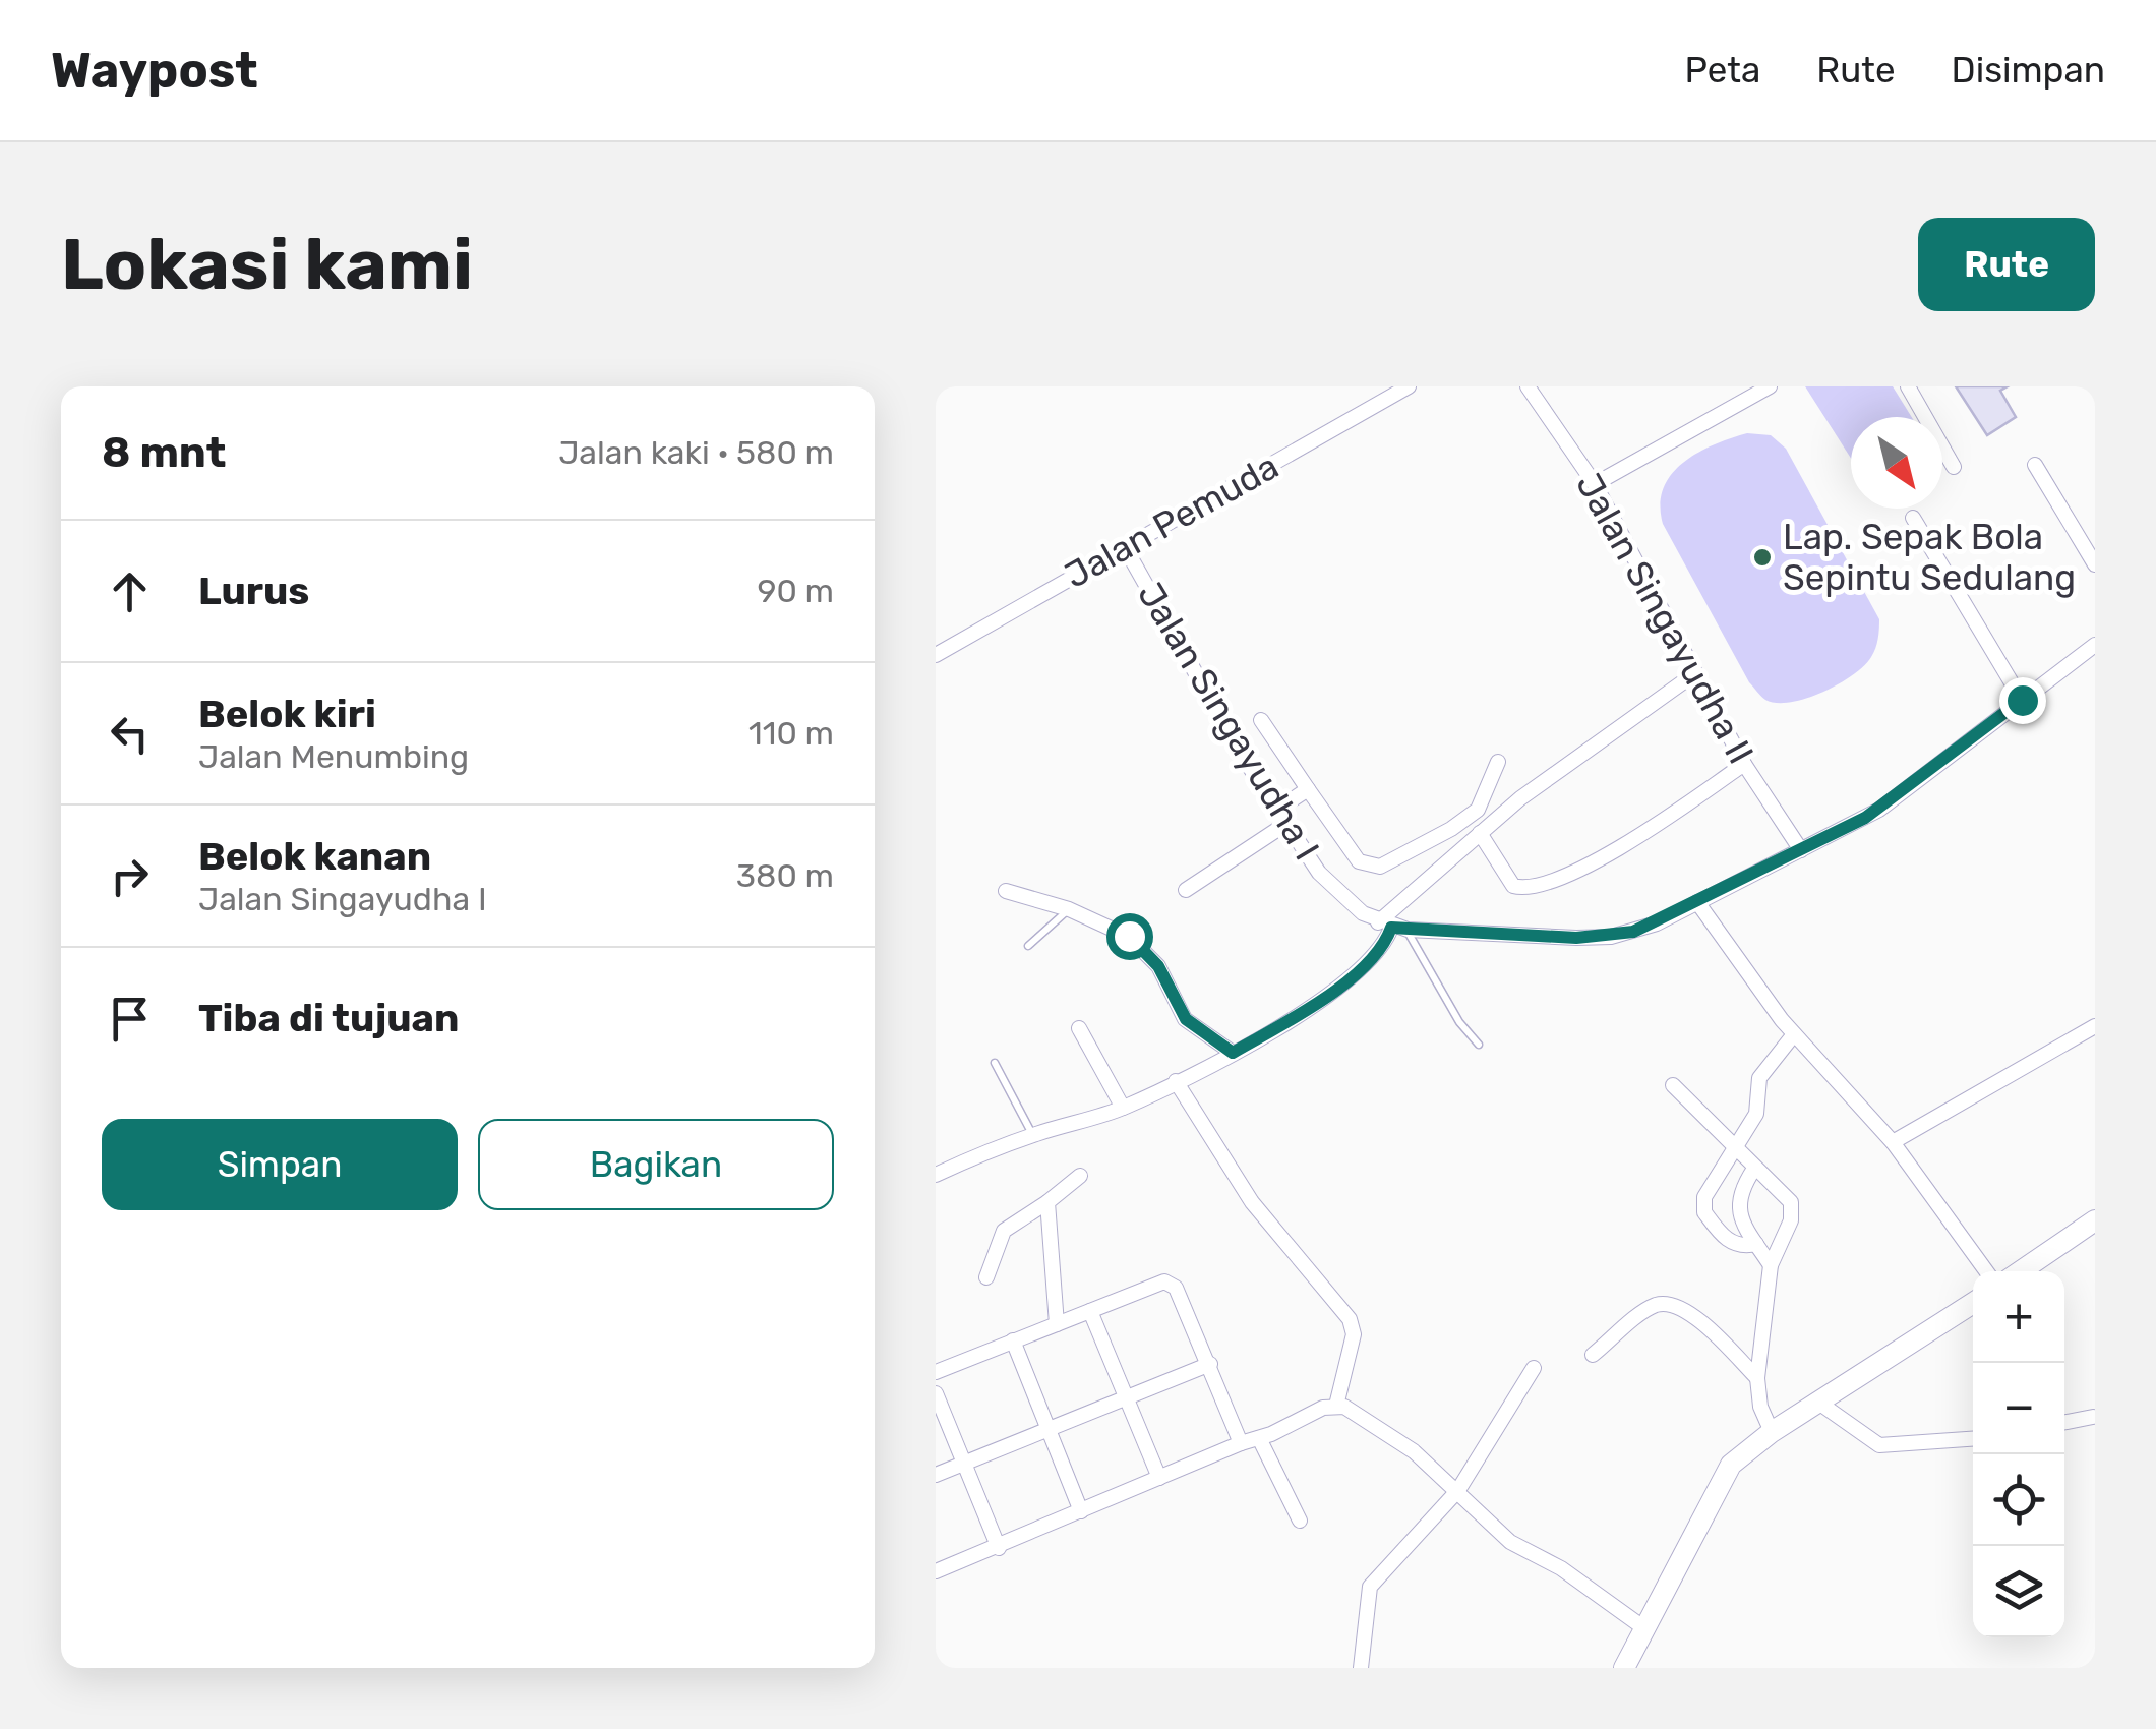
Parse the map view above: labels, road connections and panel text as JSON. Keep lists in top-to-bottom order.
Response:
{
  "streets": {
    "street": ["Jalan Pemuda", "Jalan Singayudha II", "Jalan Singayudha I"]
  },
  "crossings": [
    ["Jalan Pemuda", "Jalan Singayudha I"]
  ],
  "places": ["Lap. Sepak Bola Sepintu Sedulang"],
  "north": "bottom right",
  "page": {
    "header": "Waypost",
    "nav": ["Peta", "Rute", "Disimpan"],
    "buttons": [
      "Rute",
      ["Simpan", "Bagikan"]
    ],
    "title": "Lokasi kami",
    "heading": ["8 mnt", "Jalan kaki · 580 m"],
    "list": [
      ["Lurus", "90 m"],
      ["Belok kiri", "Jalan Menumbing", "110 m"],
      ["Belok kanan", "Jalan Singayudha I", "380 m"],
      "Tiba di tujuan"
    ],
    "map_buttons": ["+", "−"]
  }
}
